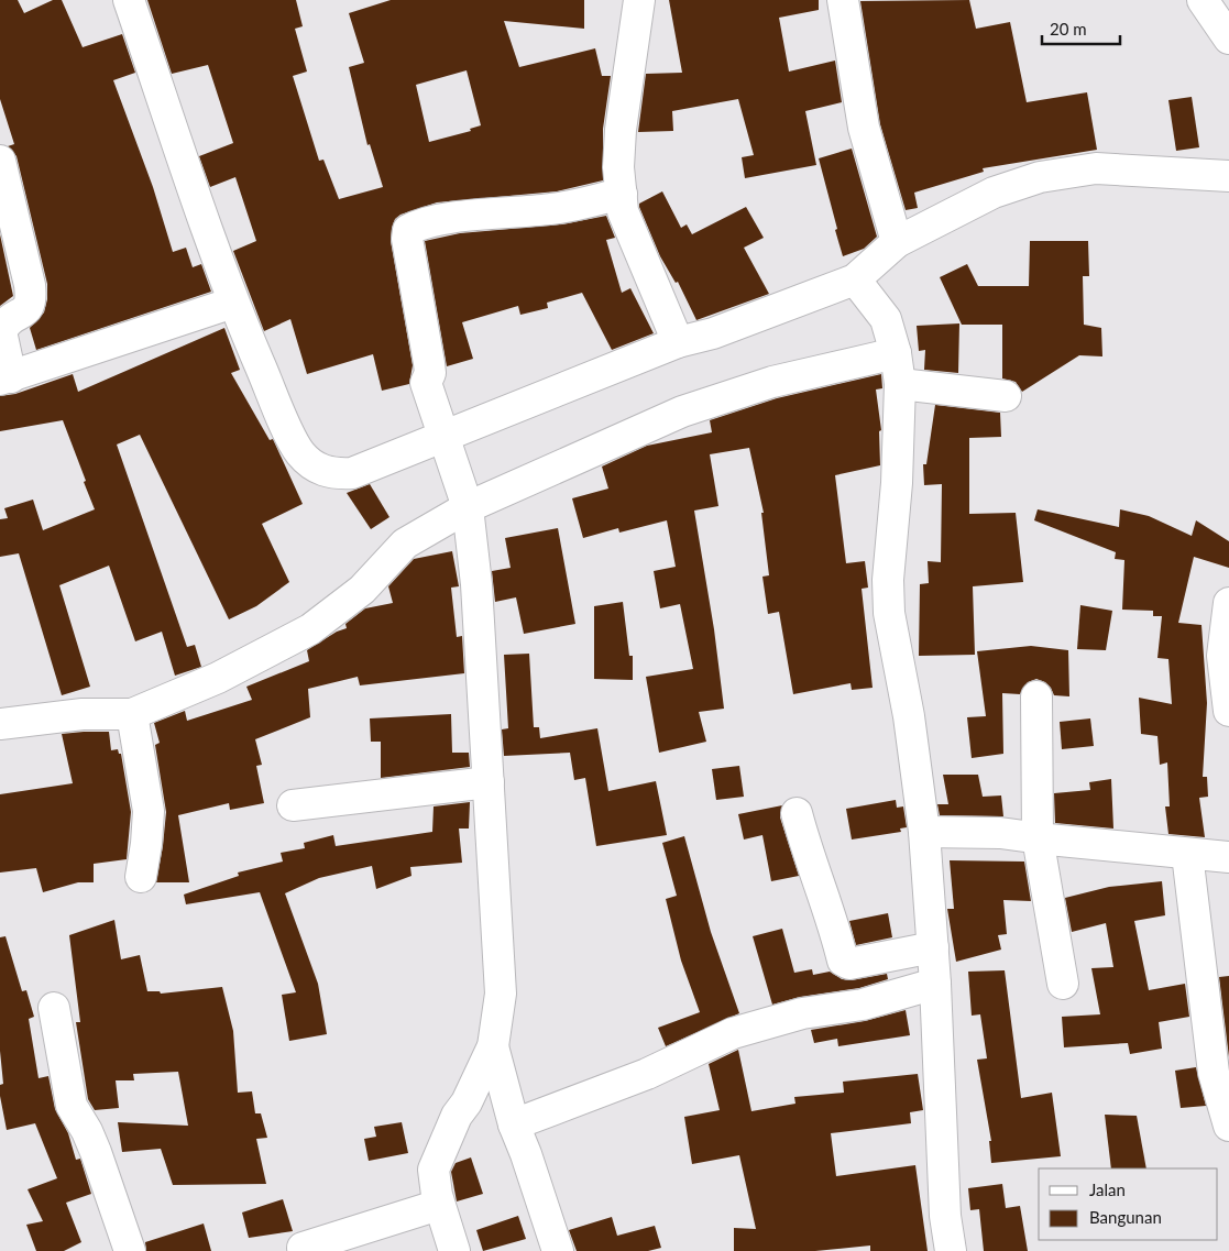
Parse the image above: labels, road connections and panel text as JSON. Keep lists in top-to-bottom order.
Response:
{
  "legend": ["Jalan", "Bangunan"],
  "scale_bar": "20 m"
}
